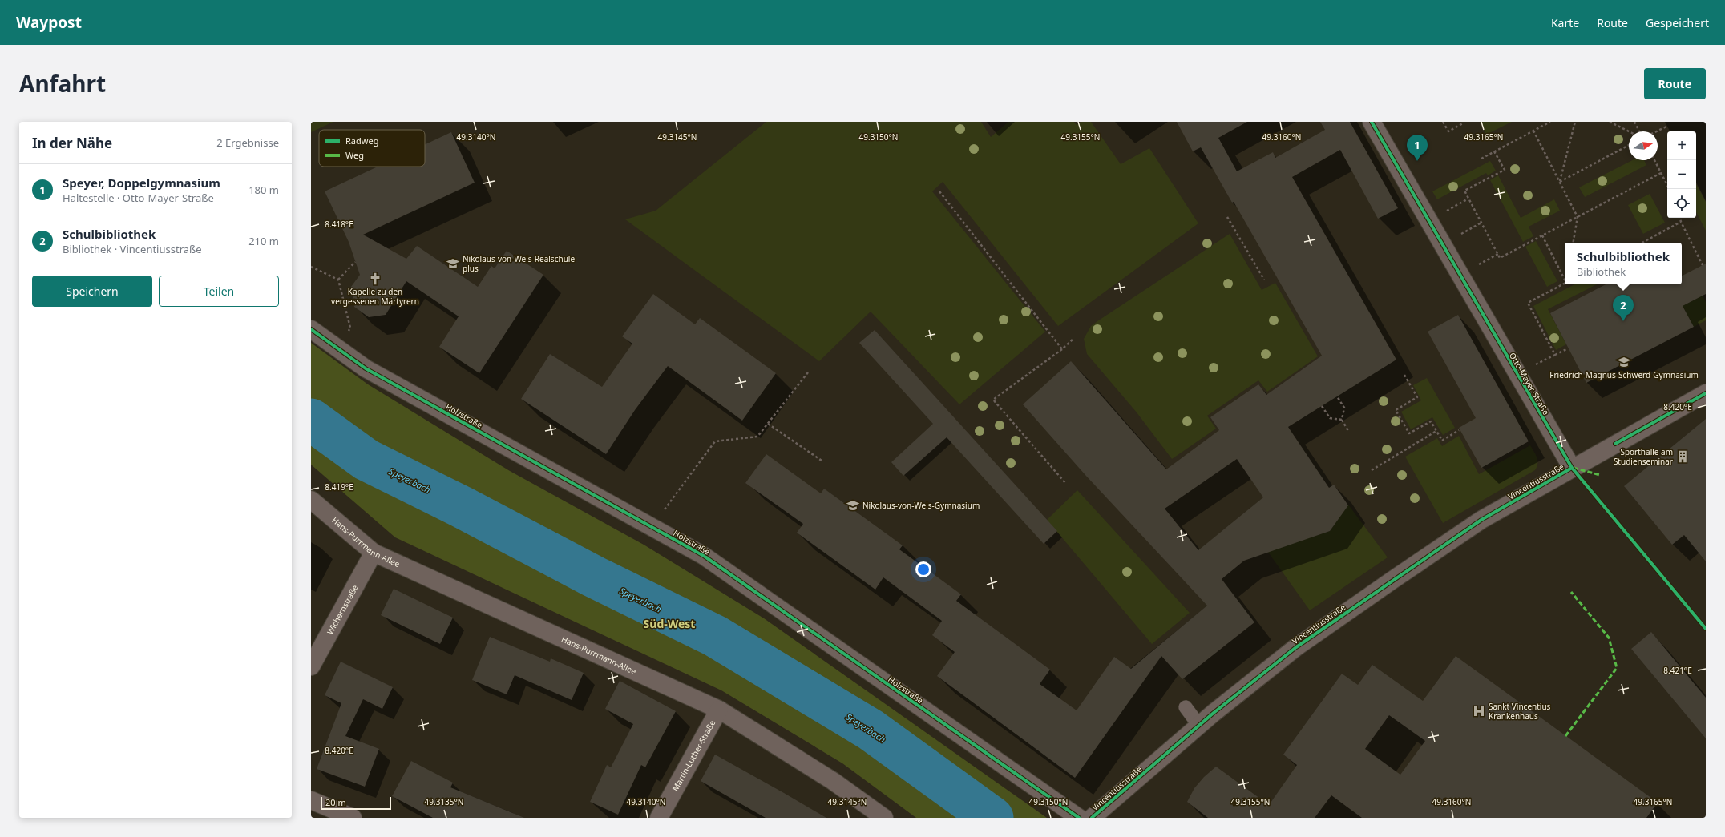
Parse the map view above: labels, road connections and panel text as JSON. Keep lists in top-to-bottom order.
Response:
{
  "streets": {
    "street": [
      "Otto-Mayer-Straße",
      "Holzstraße",
      "Vincentiusstraße",
      "Hans-Purrmann-Allee",
      "Wichernstraße",
      "Martin-Luther-Straße"
    ]
  },
  "crossings": [
    ["Otto-Mayer-Straße", "Vincentiusstraße"],
    ["Hans-Purrmann-Allee", "Wichernstraße"],
    ["Hans-Purrmann-Allee", "Martin-Luther-Straße"]
  ],
  "districts": ["Süd-West"],
  "water": ["Speyerbach"],
  "places": {
    "school or university": ["Nikolaus-von-Weis-Realschule plus", "Friedrich-Magnus-Schwerd-Gymnasium", "Nikolaus-von-Weis-Gymnasium"],
    "church": ["Kapelle zu den vergessenen Märtyrern"],
    "building": ["Sporthalle am Studienseminar"],
    "hospital": ["Sankt Vincentius Krankenhaus"]
  },
  "legend": ["Radweg", "Weg"],
  "scale_bar": "20 m",
  "north": "right",
  "page": {
    "header": "Waypost",
    "nav": ["Karte", "Route", "Gespeichert"],
    "title": "Anfahrt",
    "buttons": [
      "Route",
      ["Speichern", "Teilen"]
    ],
    "heading": ["In der Nähe", "2 Ergebnisse"],
    "map_buttons": ["+", "−"],
    "pins": ["1", "2"],
    "list": [
      {
        "mark": "1",
        "name": "Speyer, Doppelgymnasium",
        "note": "Haltestelle · Otto-Mayer-Straße",
        "value": "180 m"
      },
      {
        "mark": "2",
        "name": "Schulbibliothek",
        "note": "Bibliothek · Vincentiusstraße",
        "value": "210 m"
      }
    ],
    "popup": ["Schulbibliothek", "Bibliothek"],
    "scale": "20 m"
  },
  "coordinates": [
    "49.3140°N",
    "49.3145°N",
    "49.3150°N",
    "49.3160°N",
    "49.3165°N",
    "49.3155°N",
    "8.418°E",
    "8.420°E",
    "8.419°E",
    "8.421°E",
    "49.3135°N"
  ]
}
